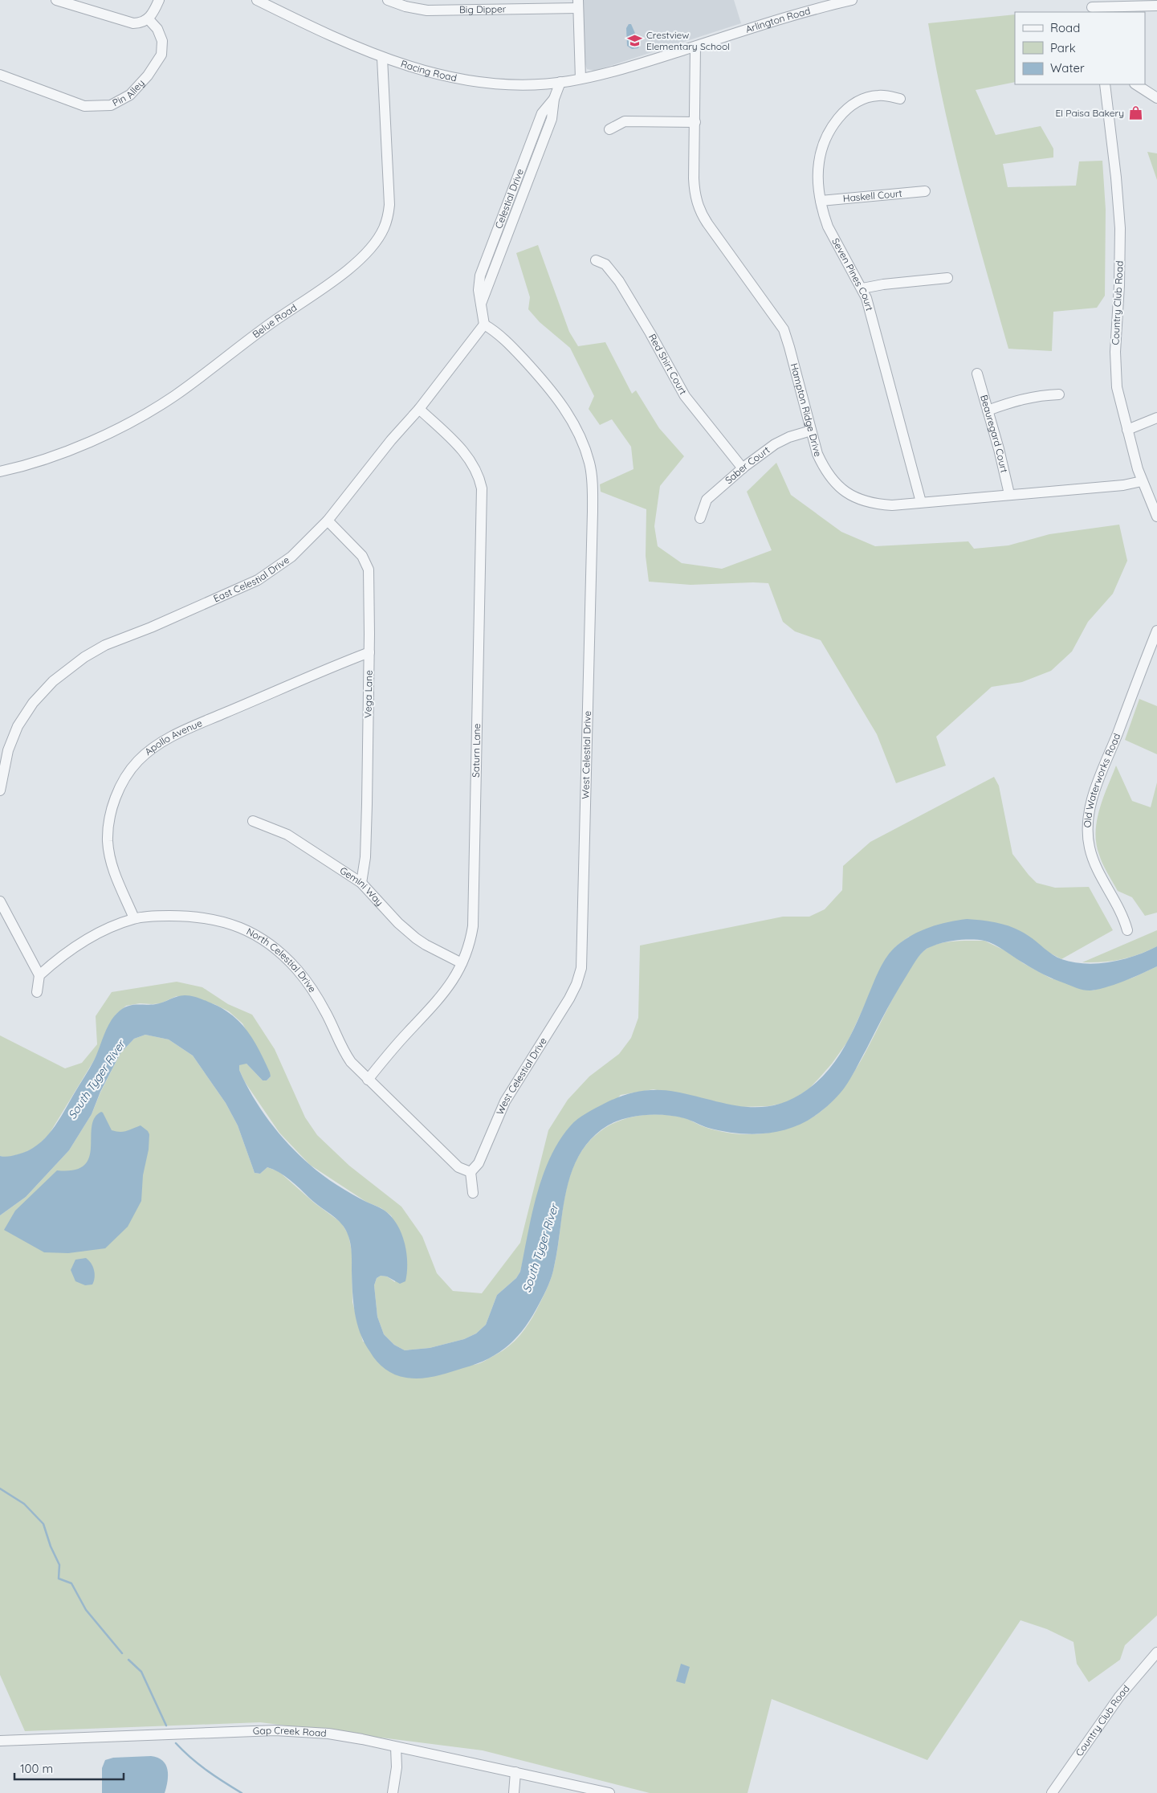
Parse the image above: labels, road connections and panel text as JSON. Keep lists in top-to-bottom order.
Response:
{
  "streets": {
    "street": [
      "Big Dipper",
      "Arlington Road",
      "Racing Road",
      "Pin Alley",
      "Haskell Court",
      "Celestial Drive",
      "Seven Pines Court",
      "Country Club Road",
      "Belue Road",
      "Red Shirt Court",
      "Hampton Ridge Drive",
      "Beauregard Court",
      "Saber Court",
      "East Celestial Drive",
      "Vega Lane",
      "Apollo Avenue",
      "Saturn Lane",
      "West Celestial Drive",
      "Old Waterworks Road",
      "Gemini Way",
      "North Celestial Drive",
      "Gap Creek Road"
    ]
  },
  "crossings": [
    ["Arlington Road", "Racing Road"],
    ["Arlington Road", "Hampton Ridge Drive"],
    ["Racing Road", "Celestial Drive"],
    ["Racing Road", "Belue Road"],
    ["Haskell Court", "Seven Pines Court"],
    ["Celestial Drive", "East Celestial Drive"],
    ["Celestial Drive", "West Celestial Drive"],
    ["Seven Pines Court", "Hampton Ridge Drive"],
    ["Country Club Road", "Hampton Ridge Drive"],
    ["Red Shirt Court", "Saber Court"],
    ["Hampton Ridge Drive", "Beauregard Court"],
    ["Hampton Ridge Drive", "Saber Court"],
    ["East Celestial Drive", "Vega Lane"],
    ["East Celestial Drive", "Saturn Lane"],
    ["East Celestial Drive", "West Celestial Drive"],
    ["Vega Lane", "Apollo Avenue"],
    ["Vega Lane", "Gemini Way"],
    ["Apollo Avenue", "North Celestial Drive"],
    ["Saturn Lane", "Gemini Way"],
    ["Saturn Lane", "North Celestial Drive"],
    ["West Celestial Drive", "North Celestial Drive"]
  ],
  "water": ["South Tyger River"],
  "places": {
    "school or university": ["Crestview Elementary School"],
    "shop": ["El Paisa Bakery"]
  },
  "legend": ["Road", "Park", "Water"],
  "scale_bar": "100 m"
}
